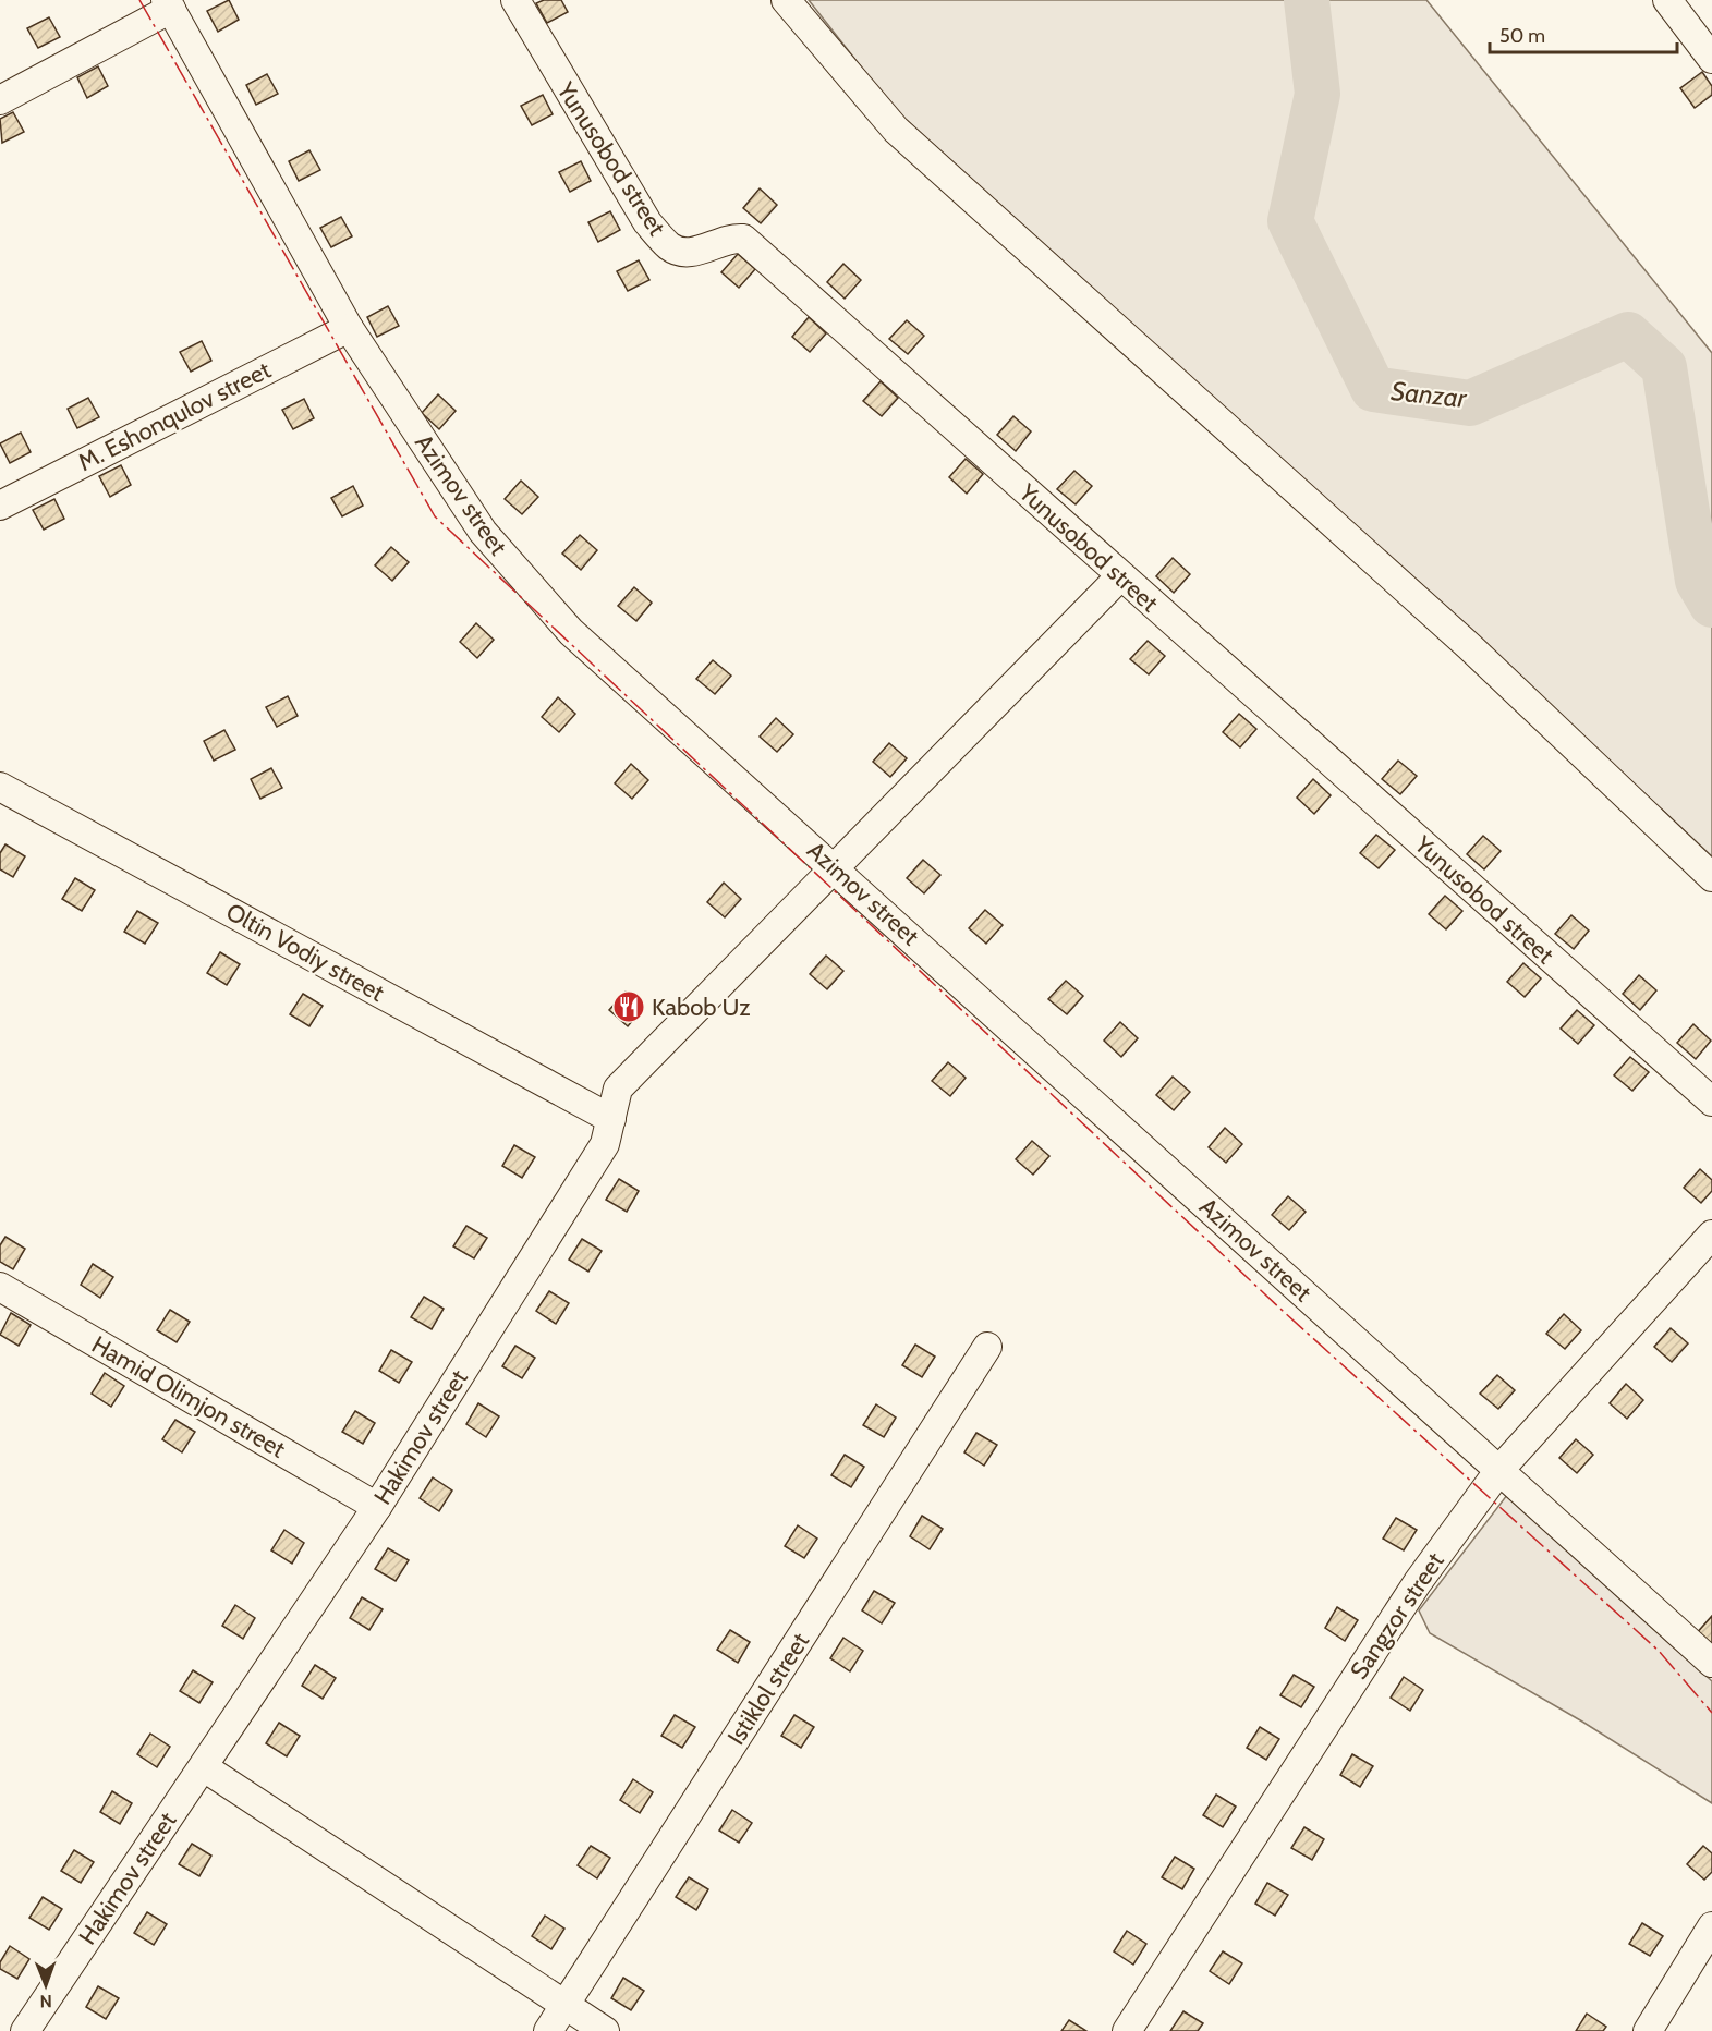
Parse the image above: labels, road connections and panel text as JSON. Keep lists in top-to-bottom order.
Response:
{
  "streets": {
    "street": [
      "Yunusobod street",
      "M. Eshonqulov street",
      "Azimov street",
      "Oltin Vodiy street",
      "Hamid Olimjon street",
      "Hakimov street",
      "Sangzor street",
      "Istiklol street"
    ]
  },
  "crossings": [
    ["Yunusobod street", "Hakimov street"],
    ["M. Eshonqulov street", "Azimov street"],
    ["Azimov street", "Hakimov street"],
    ["Azimov street", "Sangzor street"],
    ["Oltin Vodiy street", "Hakimov street"],
    ["Hamid Olimjon street", "Hakimov street"]
  ],
  "water": ["Sanzar"],
  "places": {
    "restaurant": ["Kabob Uz"]
  },
  "scale_bar": "50 m",
  "north": "bottom"
}
